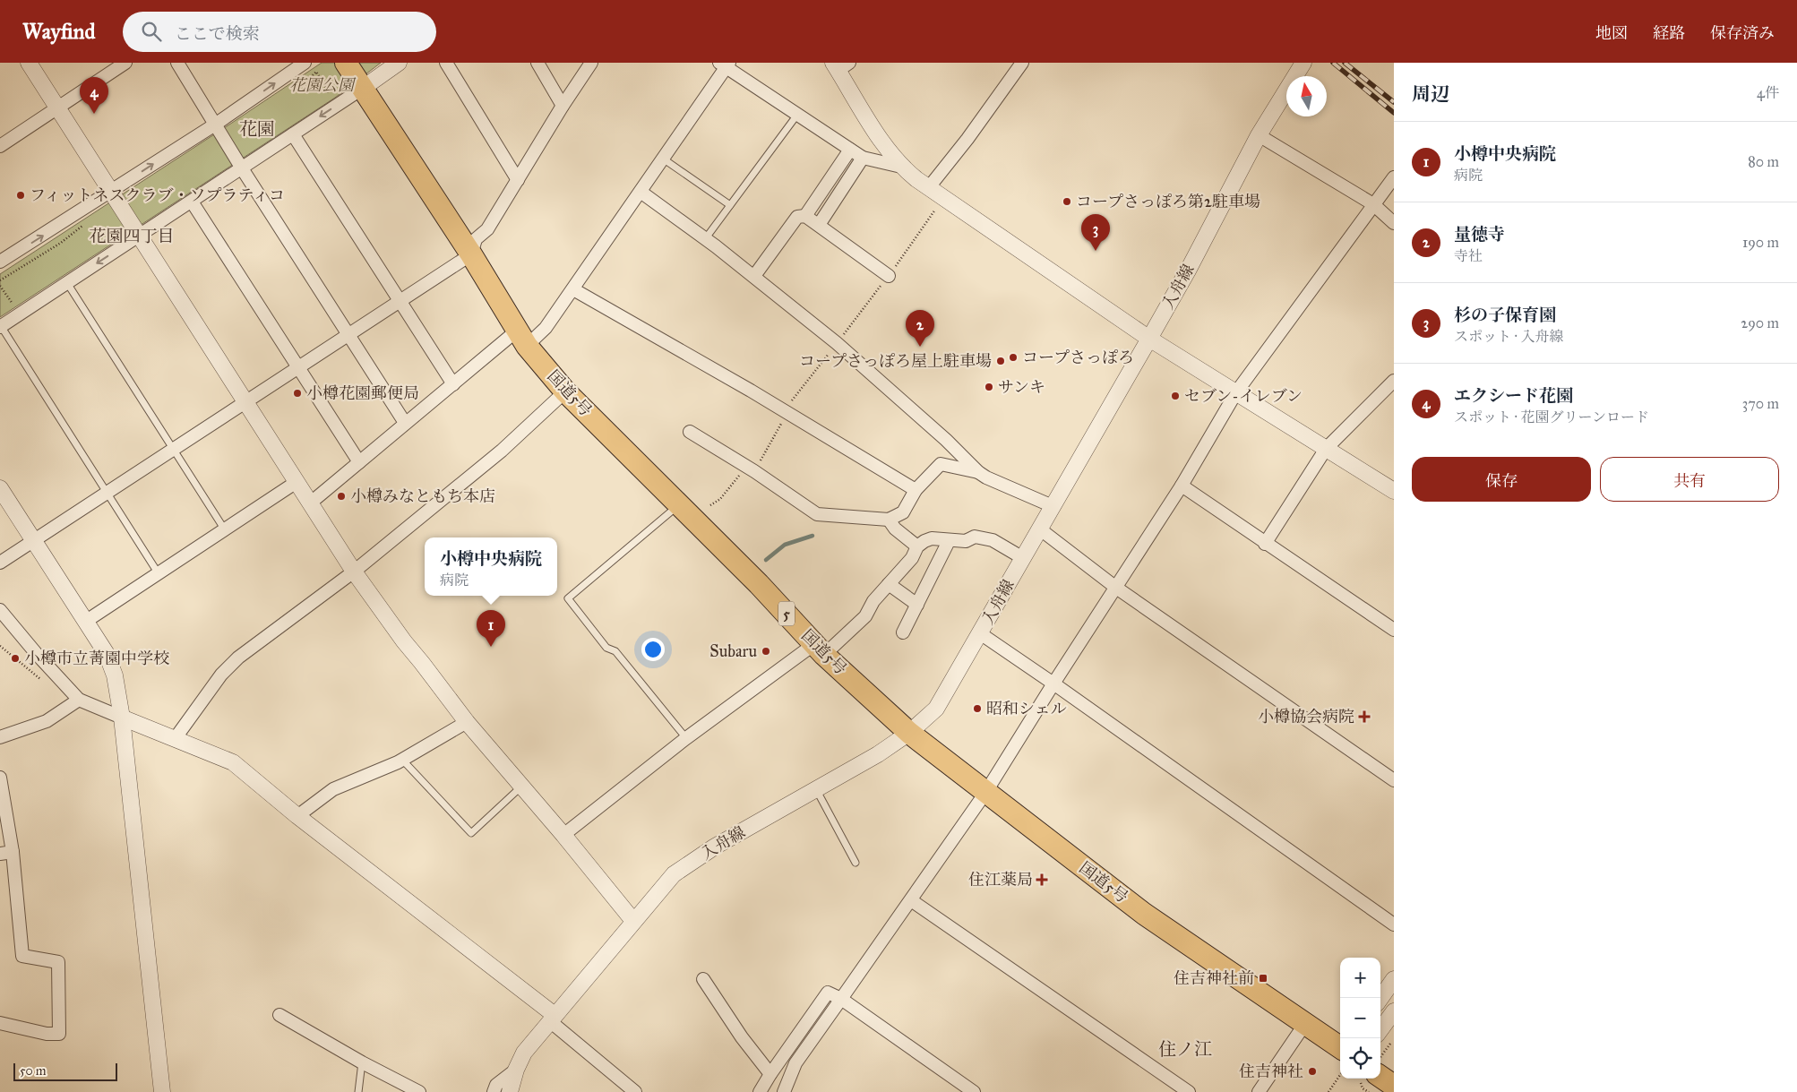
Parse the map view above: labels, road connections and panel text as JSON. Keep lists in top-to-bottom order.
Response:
{
  "streets": {
    "highway": ["国道5号", "5"],
    "street": ["入舟線"]
  },
  "crossings": [
    ["入舟線", "国道5号"]
  ],
  "districts": ["花園", "花園四丁目", "住ノ江"],
  "parks": ["花園公園"],
  "places": {
    "other": [
      "フィットネスクラブ・ソプラティコ",
      "コープさっぽろ第2駐車場",
      "コープさっぽろ",
      "コープさっぽろ屋上駐車場",
      "サンキ",
      "小樽花園郵便局",
      "セブン-イレブン",
      "小樽みなともち本店",
      "Subaru",
      "小樽市立菁園中学校",
      "昭和シェル",
      "住吉神社"
    ],
    "health": ["小樽協会病院", "住江薬局"],
    "transit": ["住吉神社前"]
  },
  "scale_bar": "50 m",
  "north": "top",
  "page": {
    "header": "Wayfind",
    "search": "ここで検索",
    "nav": ["地図", "経路", "保存済み"],
    "heading": ["周辺", "4件"],
    "pins": [
      "4",
      "3",
      "2",
      "1"
    ],
    "list": [
      {
        "mark": "1",
        "name": "小樽中央病院",
        "note": "病院",
        "value": "80 m"
      },
      {
        "mark": "2",
        "name": "量徳寺",
        "note": "寺社",
        "value": "190 m"
      },
      {
        "mark": "3",
        "name": "杉の子保育園",
        "note": "スポット · 入舟線",
        "value": "290 m"
      },
      {
        "mark": "4",
        "name": "エクシード花園",
        "note": "スポット · 花園グリーンロード",
        "value": "370 m"
      }
    ],
    "buttons": ["保存", "共有"],
    "popup": ["小樽中央病院", "病院"],
    "map_buttons": ["+", "−"],
    "scale": "50 m"
  }
}
